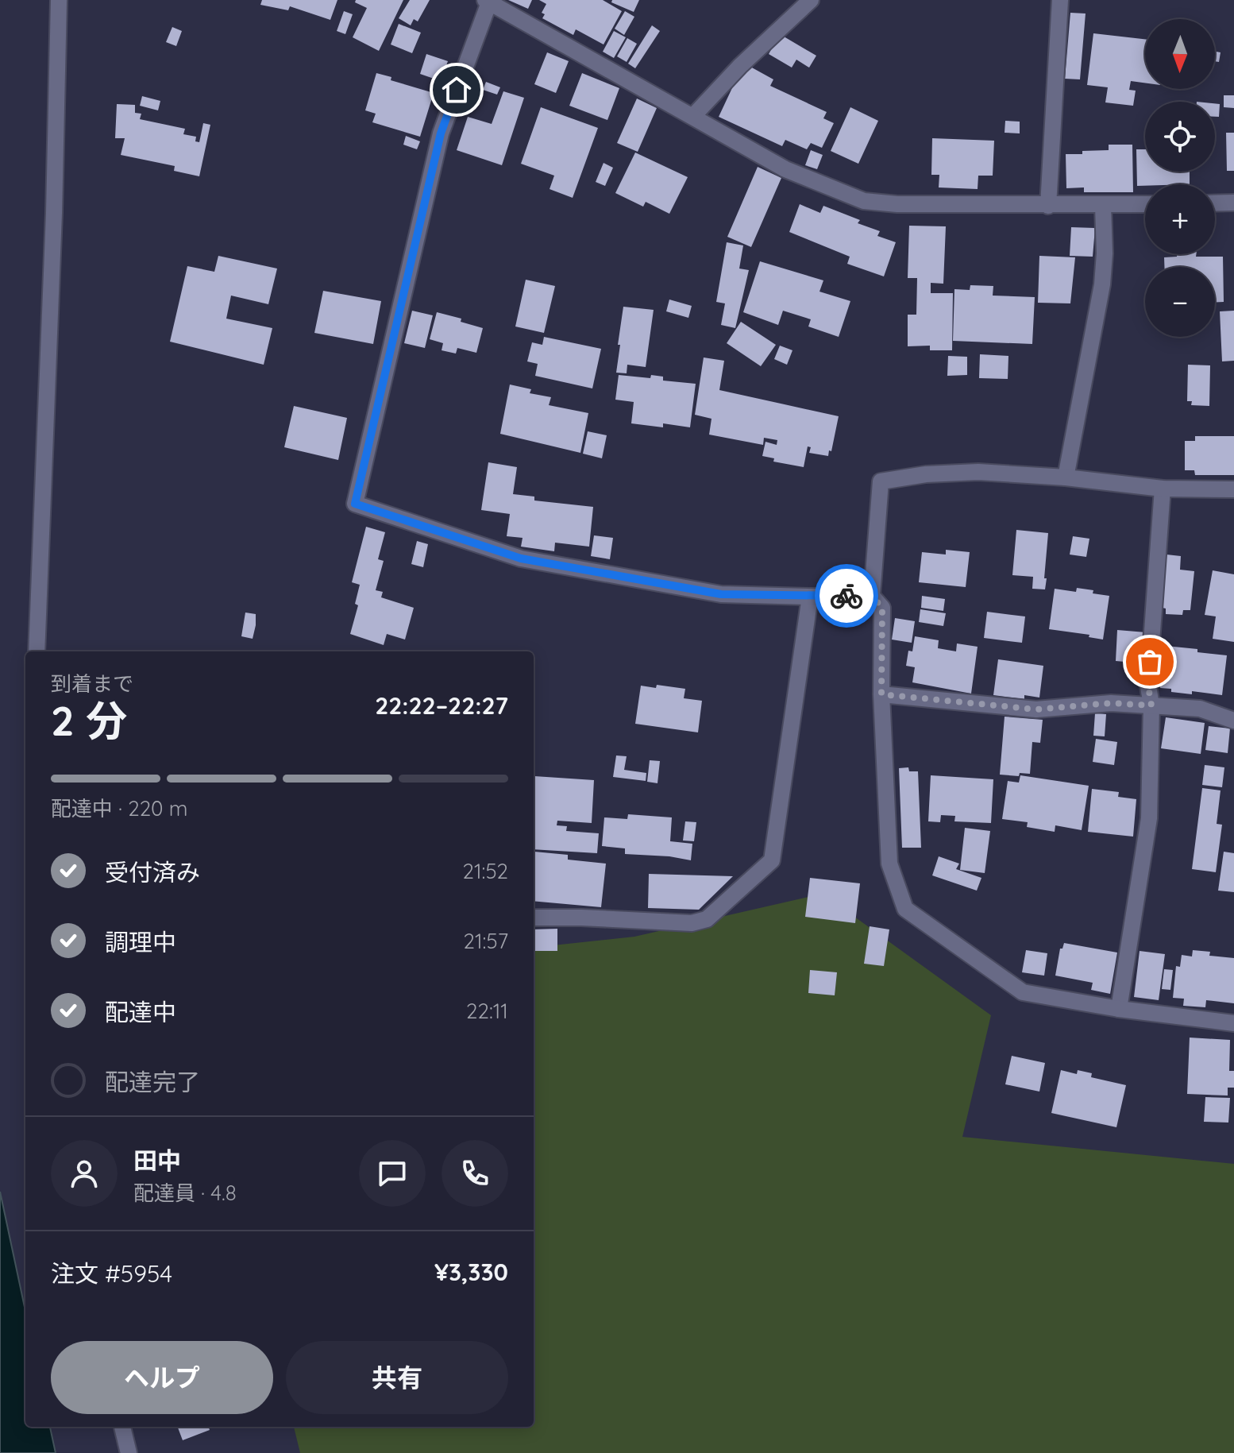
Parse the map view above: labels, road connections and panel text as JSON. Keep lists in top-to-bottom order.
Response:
{
  "north": "bottom",
  "page": {
    "map_buttons": ["+", "−"],
    "heading": ["2 分", "到着まで", "22:22–22:27"],
    "panel": [
      "田中",
      "配達員 · 4.8",
      "注文 #5954",
      "¥3,330"
    ],
    "bar": "配達中 · 220 m",
    "list": [
      ["受付済み", "21:52"],
      ["調理中", "21:57"],
      ["配達中", "22:11"],
      "配達完了"
    ],
    "buttons": ["ヘルプ", "共有"]
  }
}
